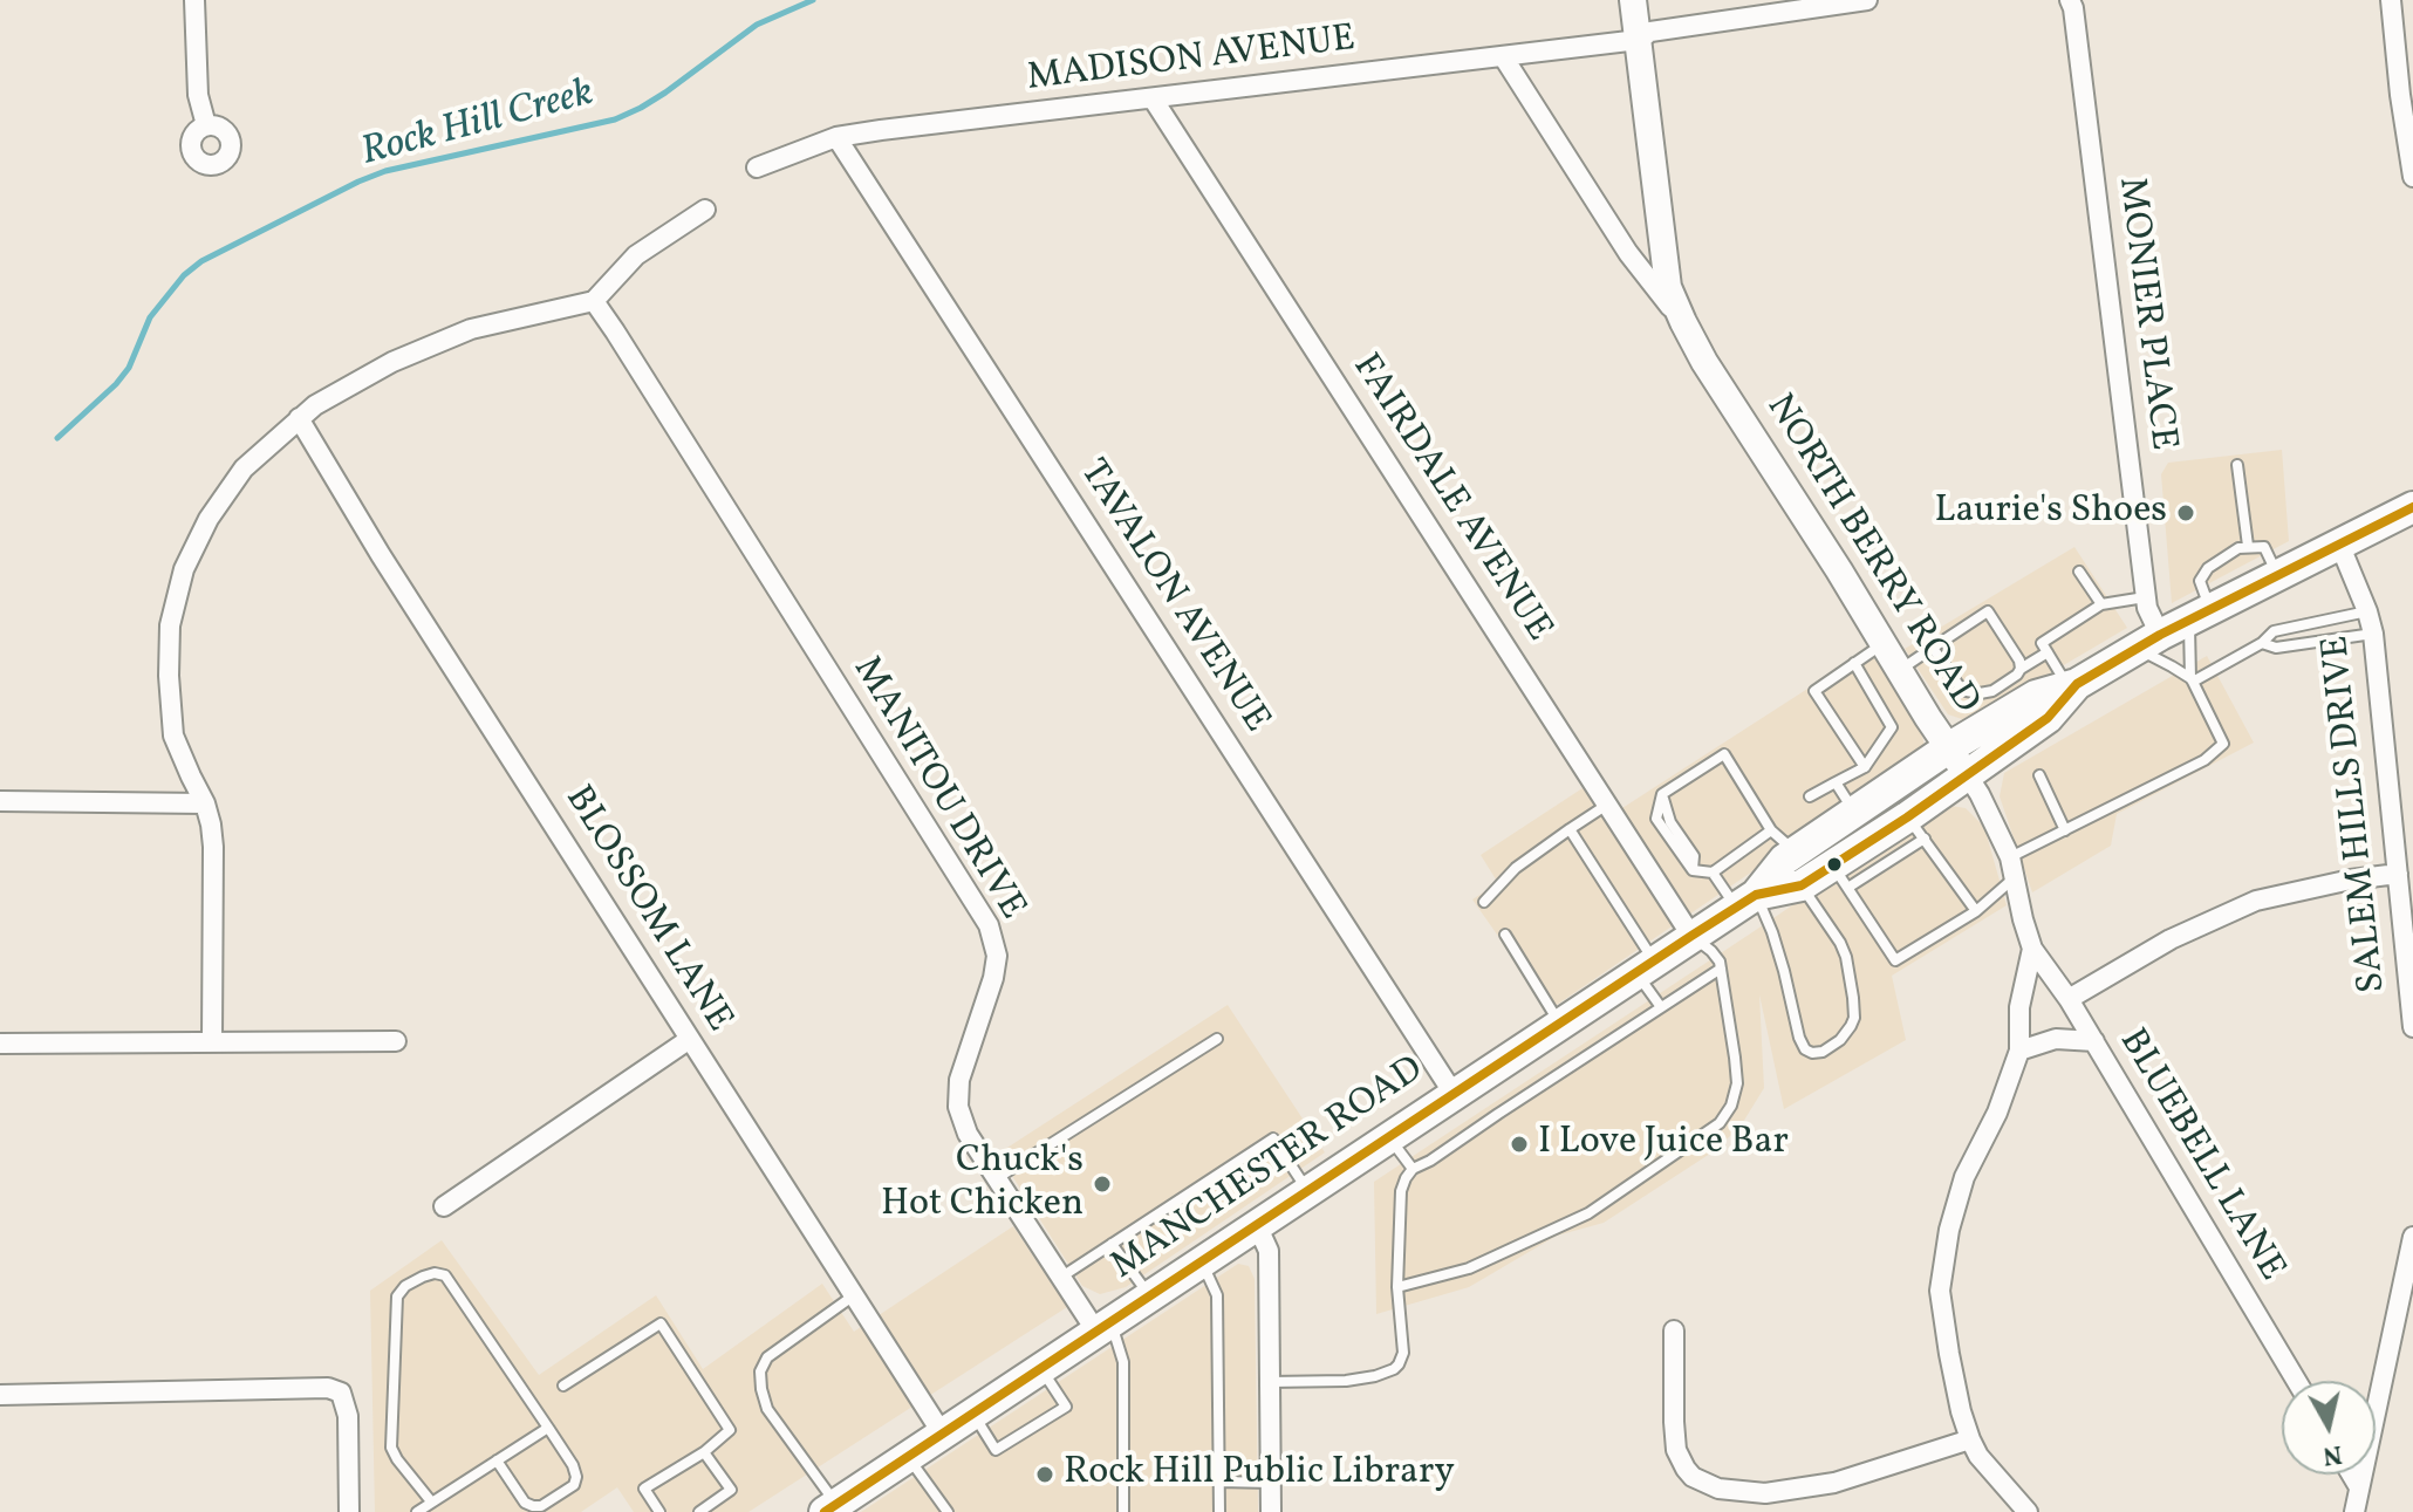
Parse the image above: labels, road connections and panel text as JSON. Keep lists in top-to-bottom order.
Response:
{
  "streets": {
    "main road": ["NORTH BERRY ROAD", "MANCHESTER ROAD"],
    "street": [
      "MADISON AVENUE",
      "MONIER PLACE",
      "FAIRDALE AVENUE",
      "TAVALON AVENUE",
      "MANITOU DRIVE",
      "SALEM HILLS DRIVE",
      "BLOSSOM LANE",
      "BLUEBELL LANE"
    ]
  },
  "crossings": [
    ["MADISON AVENUE", "FAIRDALE AVENUE"],
    ["MADISON AVENUE", "NORTH BERRY ROAD"],
    ["MADISON AVENUE", "TAVALON AVENUE"],
    ["MONIER PLACE", "MANCHESTER ROAD"],
    ["FAIRDALE AVENUE", "MANCHESTER ROAD"],
    ["NORTH BERRY ROAD", "BLUEBELL LANE"],
    ["NORTH BERRY ROAD", "MANCHESTER ROAD"],
    ["TAVALON AVENUE", "MANCHESTER ROAD"],
    ["MANITOU DRIVE", "MANCHESTER ROAD"],
    ["SALEM HILLS DRIVE", "MANCHESTER ROAD"],
    ["BLOSSOM LANE", "MANCHESTER ROAD"]
  ],
  "water": ["Rock Hill Creek"],
  "places": [
    "Laurie's Shoes",
    "I Love Juice Bar",
    "Chuck's Hot Chicken",
    "Rock Hill Public Library"
  ],
  "north": "bottom"
}
